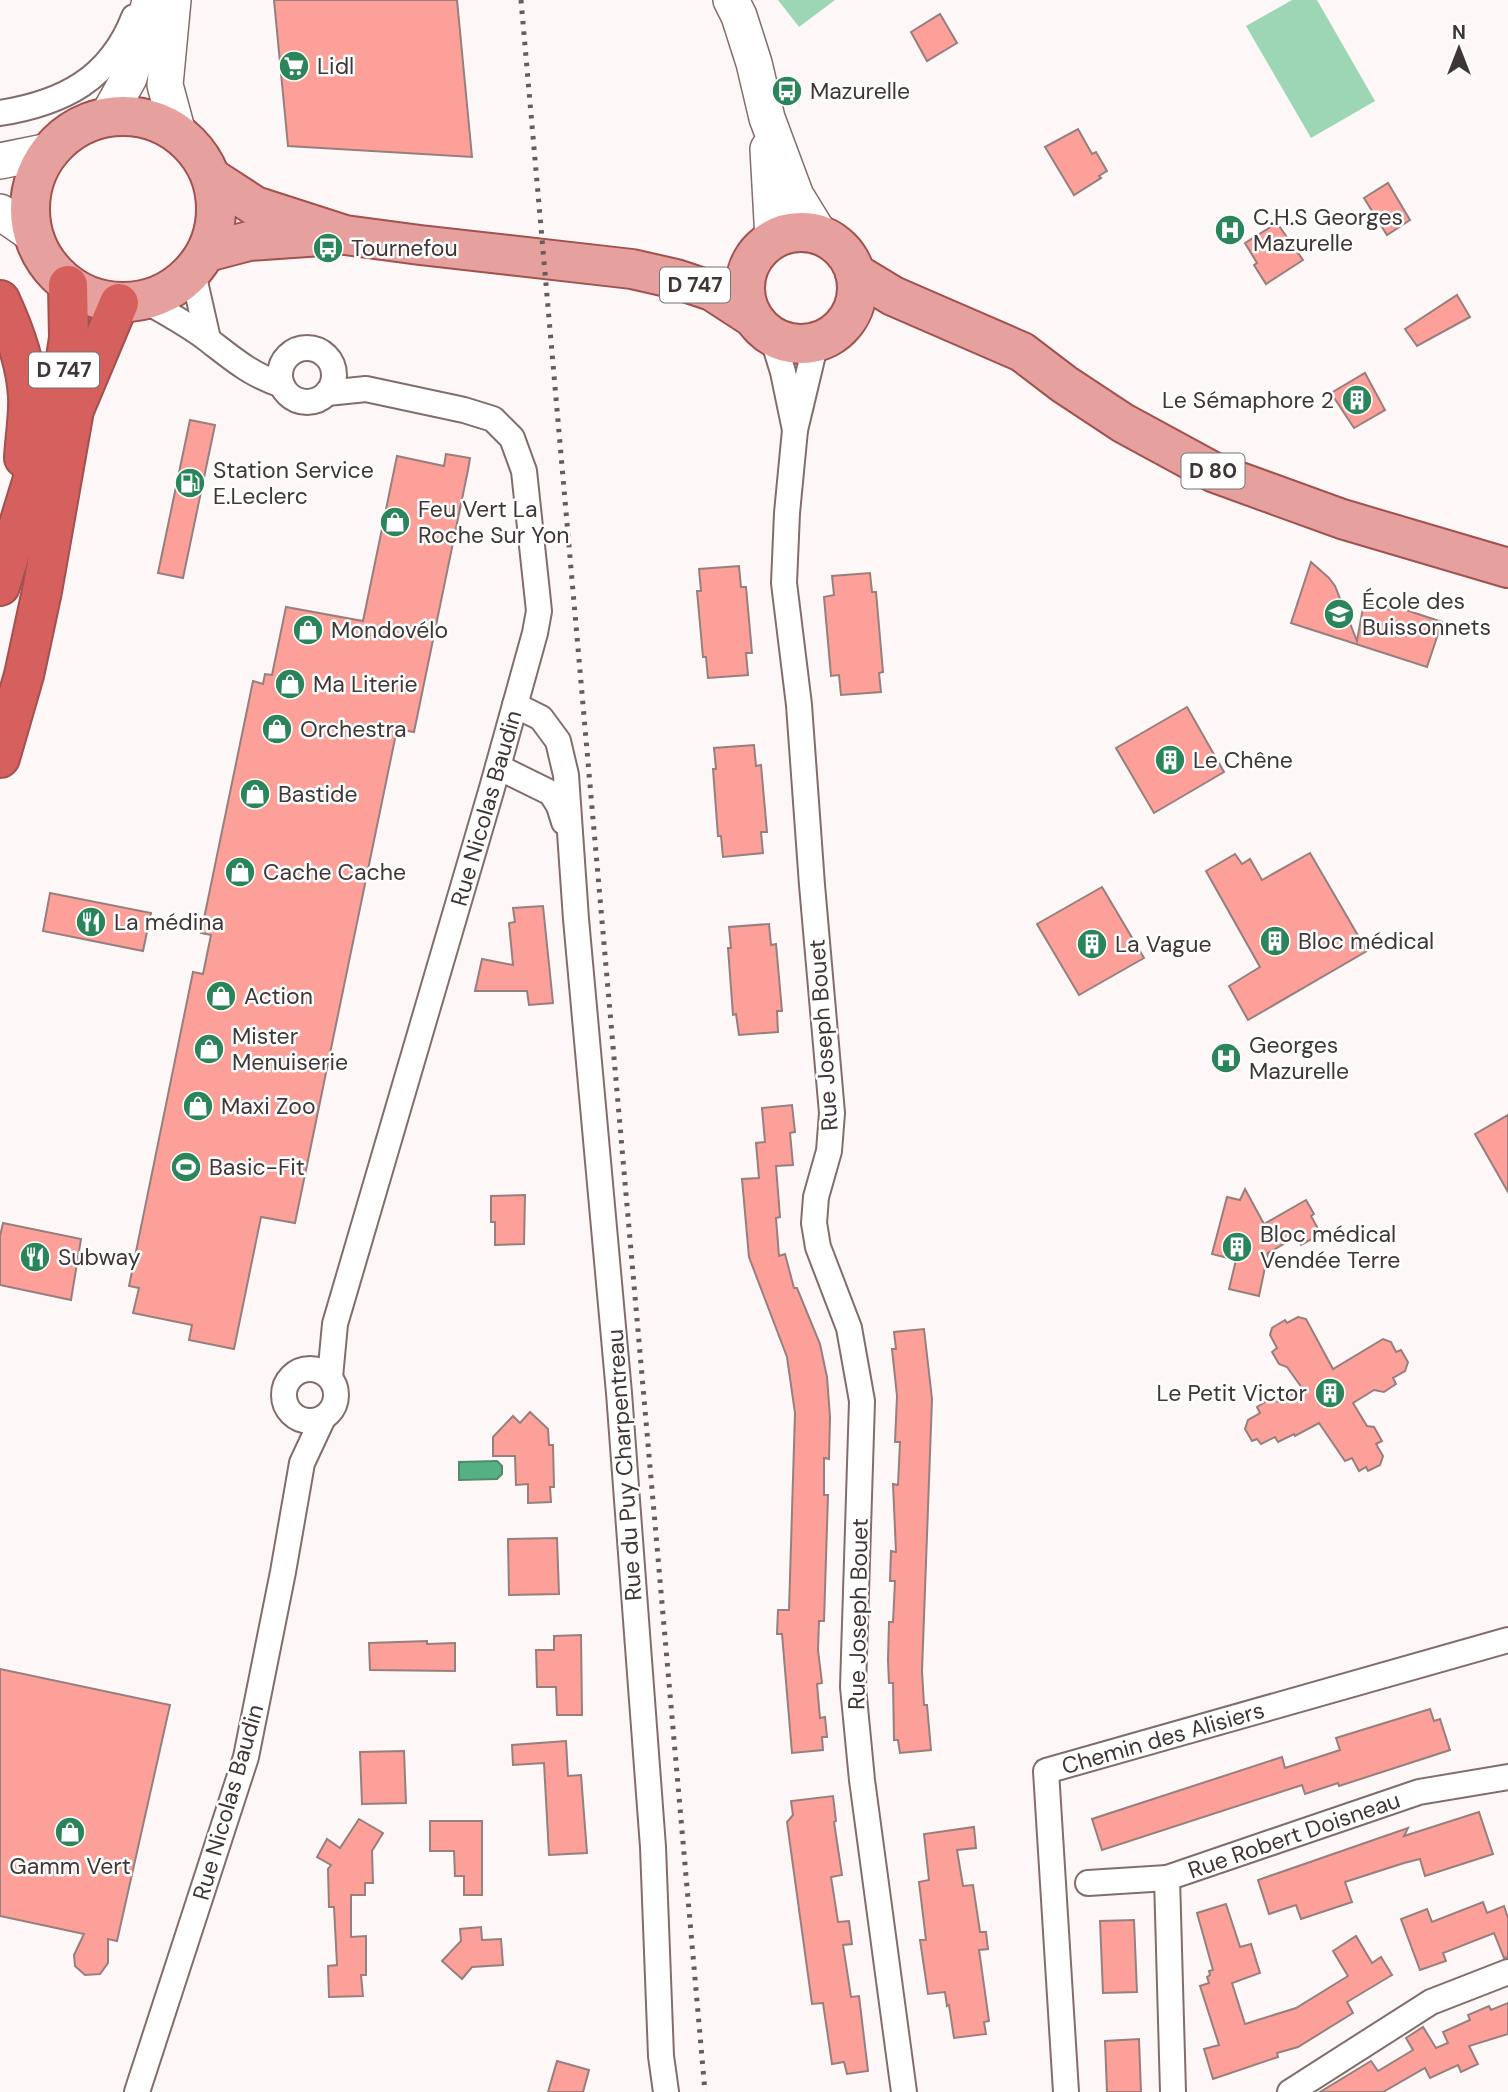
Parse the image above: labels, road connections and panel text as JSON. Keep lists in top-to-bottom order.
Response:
{
  "streets": {
    "highway": ["D 747"],
    "main road": ["D 80"],
    "street": [
      "Rue Nicolas Baudin",
      "Rue Joseph Bouet",
      "Rue du Puy Charpentreau",
      "Chemin des Alisiers",
      "Rue Robert Doisneau"
    ]
  },
  "crossings": [
    ["D 747", "D 80"],
    ["D 747", "Rue Joseph Bouet"],
    ["D 80", "Rue Joseph Bouet"],
    ["Rue Nicolas Baudin", "Rue du Puy Charpentreau"]
  ],
  "places": {
    "supermarket": ["Lidl"],
    "bus stop": ["Mazurelle", "Tournefou"],
    "hospital": ["C.H.S Georges Mazurelle", "Georges Mazurelle"],
    "building": [
      "Le Sémaphore 2",
      "Le Chêne",
      "Bloc médical",
      "La Vague",
      "Bloc médical Vendée Terre",
      "Le Petit Victor"
    ],
    "fuel station": ["Station Service E.Leclerc"],
    "shop": [
      "Feu Vert La Roche Sur Yon",
      "Mondovélo",
      "Ma Literie",
      "Orchestra",
      "Bastide",
      "Cache Cache",
      "Action",
      "Mister Menuiserie",
      "Maxi Zoo",
      "Gamm Vert"
    ],
    "school or university": ["École des Buissonnets"],
    "restaurant": ["La médina", "Subway"],
    "sports": ["Basic-Fit"]
  },
  "north": "top"
}
